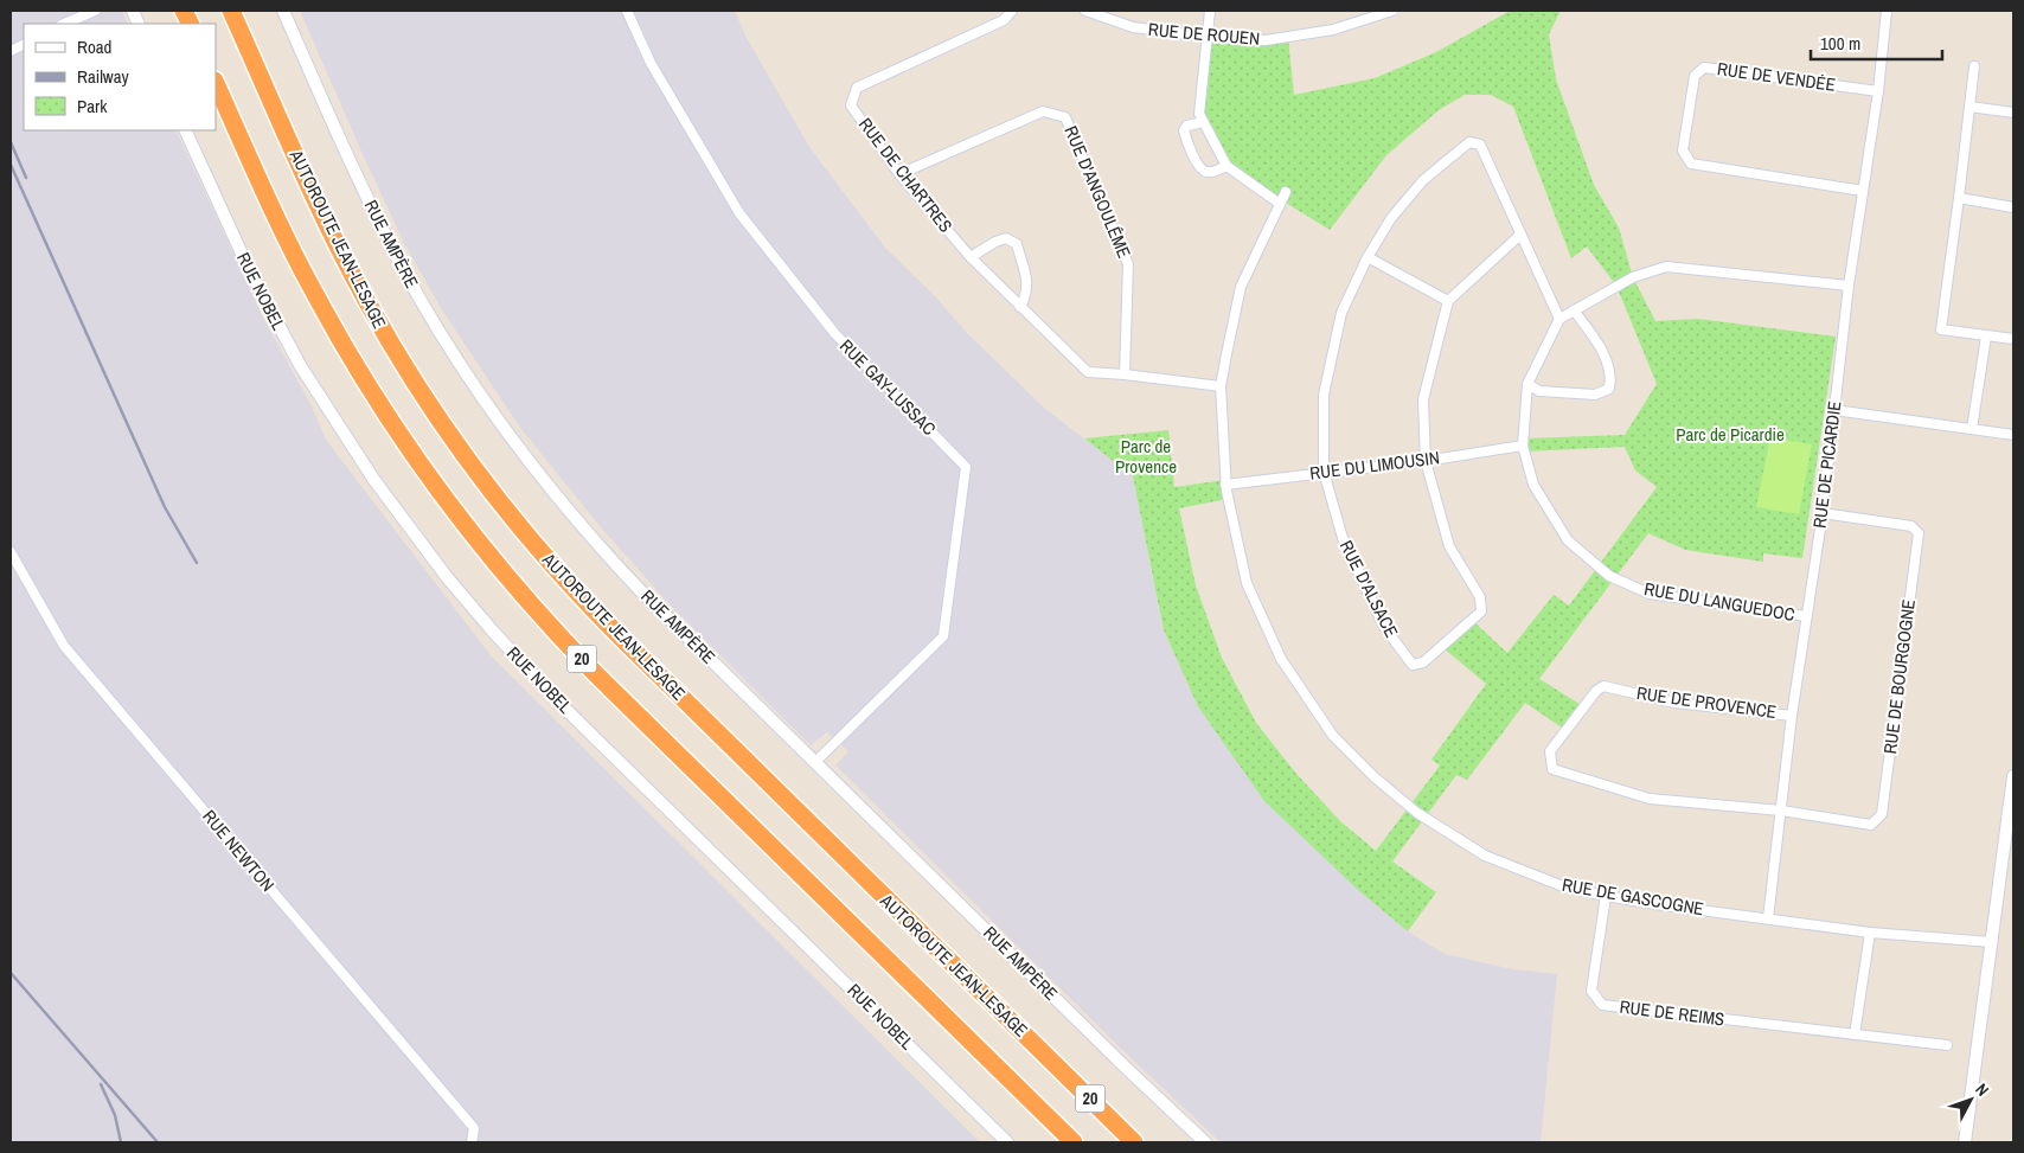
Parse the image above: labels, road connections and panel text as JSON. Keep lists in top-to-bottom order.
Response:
{
  "streets": {
    "highway": ["AUTOROUTE JEAN-LESAGE", "20"],
    "street": [
      "RUE DE ROUEN",
      "RUE DE VENDÉE",
      "RUE DE CHARTRES",
      "RUE D'ANGOULÊME",
      "RUE AMPÈRE",
      "RUE NOBEL",
      "RUE GAY-LUSSAC",
      "RUE DE PICARDIE",
      "RUE DU LIMOUSIN",
      "RUE D'ALSACE",
      "RUE DU LANGUEDOC",
      "RUE DE BOURGOGNE",
      "RUE DE PROVENCE",
      "RUE NEWTON",
      "RUE DE GASCOGNE",
      "RUE DE REIMS"
    ]
  },
  "crossings": [
    ["RUE DE VENDÉE", "RUE DE PICARDIE"],
    ["RUE DE CHARTRES", "RUE D'ANGOULÊME"],
    ["RUE DE CHARTRES", "RUE DE GASCOGNE"],
    ["RUE AMPÈRE", "RUE GAY-LUSSAC"],
    ["RUE DE PICARDIE", "RUE DU LANGUEDOC"],
    ["RUE DE PICARDIE", "RUE DE BOURGOGNE"],
    ["RUE DE PICARDIE", "RUE DE PROVENCE"],
    ["RUE DE PICARDIE", "RUE DE GASCOGNE"],
    ["RUE DU LIMOUSIN", "RUE D'ALSACE"],
    ["RUE DU LIMOUSIN", "RUE DU LANGUEDOC"],
    ["RUE DU LIMOUSIN", "RUE DE GASCOGNE"],
    ["RUE DE BOURGOGNE", "RUE DE PROVENCE"],
    ["RUE DE GASCOGNE", "RUE DE REIMS"]
  ],
  "parks": ["Parc de Picardie", "Parc de Provence"],
  "legend": ["Road", "Railway", "Park"],
  "scale_bar": "100 m",
  "north": "top right"
}
